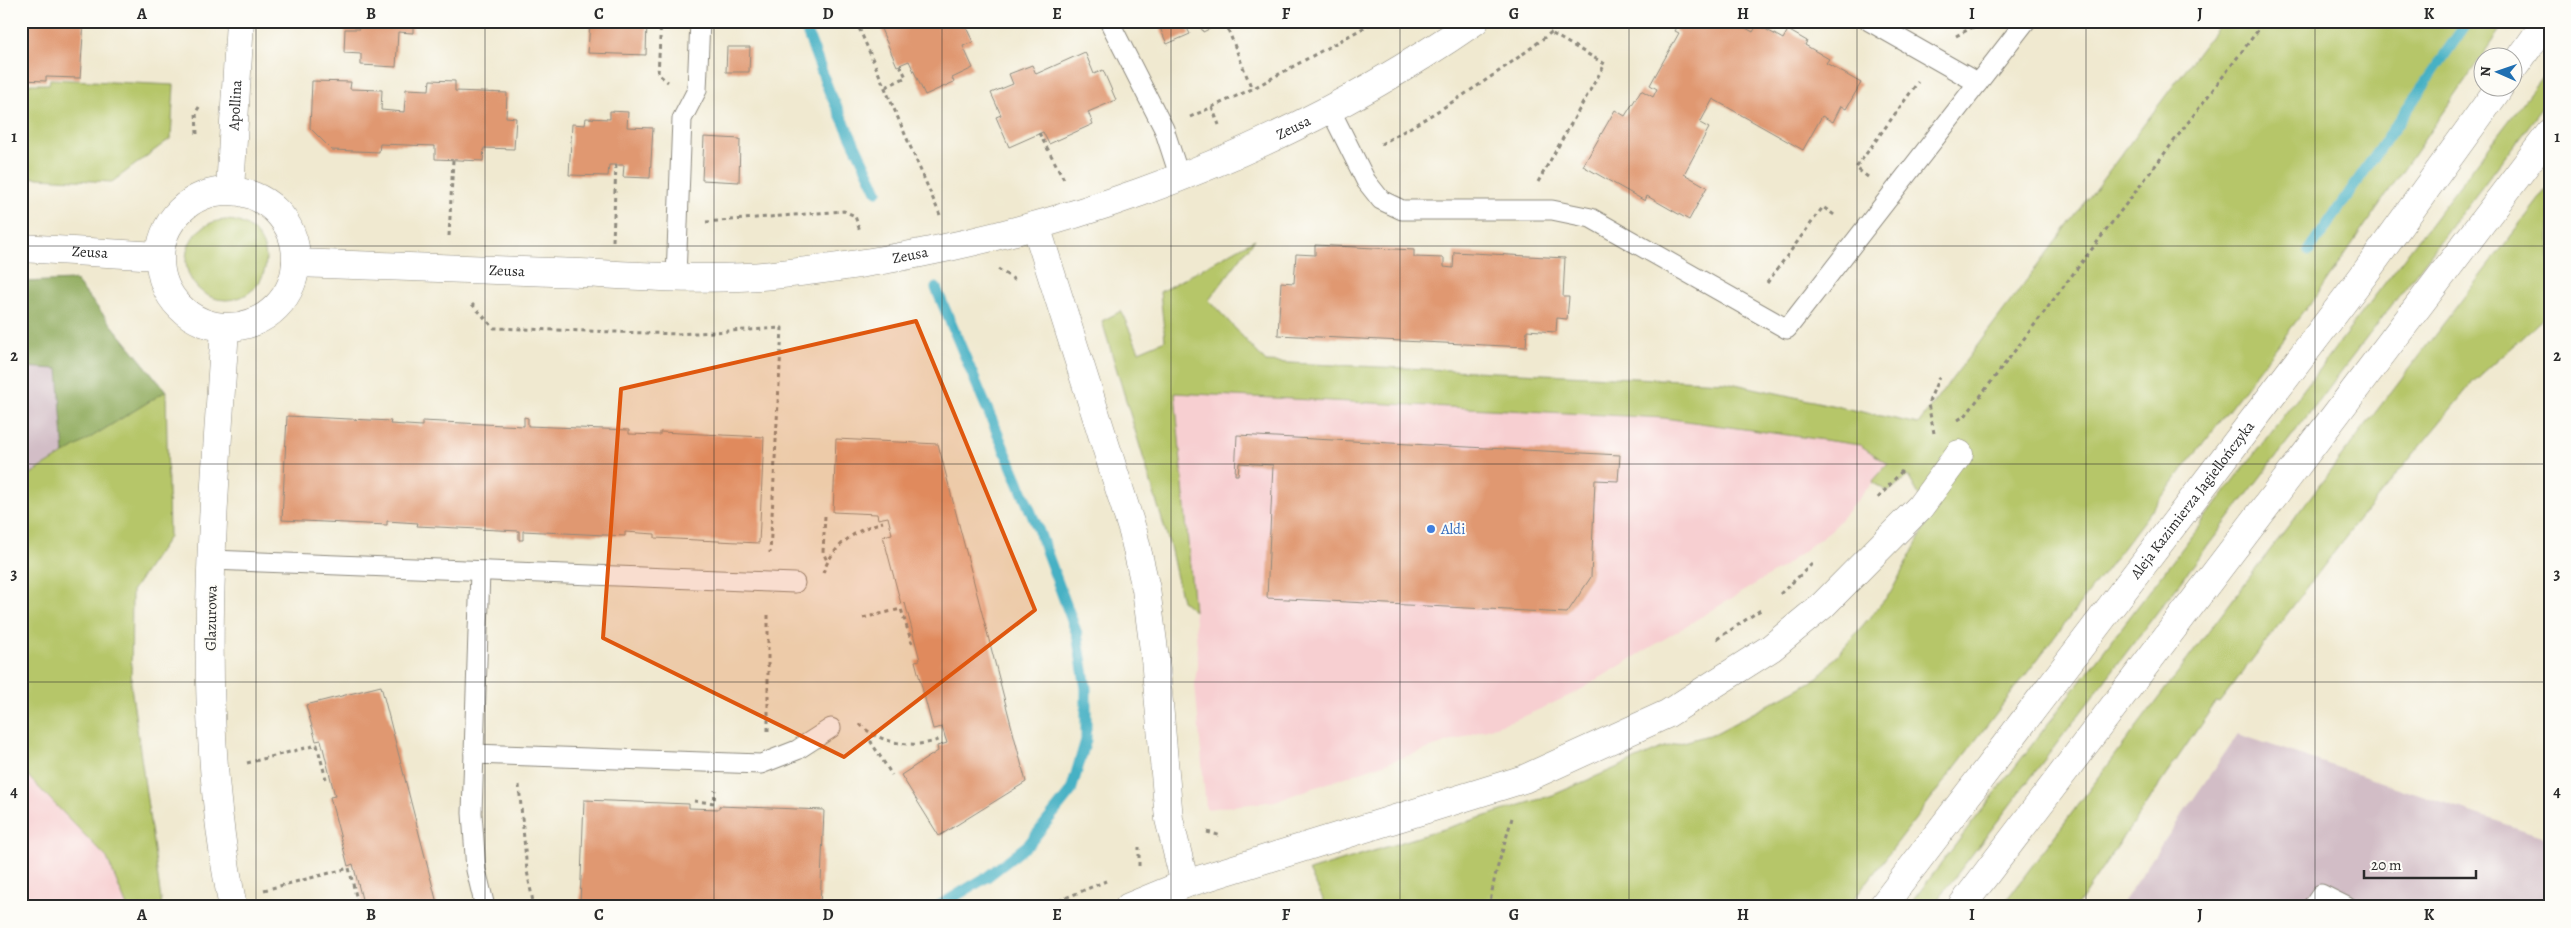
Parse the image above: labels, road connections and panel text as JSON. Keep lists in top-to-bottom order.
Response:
{
  "streets": {
    "main road": [
      "Apollina",
      "Zeusa",
      "Aleja Kazimierza Jagiellończyka",
      "Glazurowa"
    ]
  },
  "crossings": [
    ["Apollina", "Zeusa"],
    ["Apollina", "Glazurowa"],
    ["Zeusa", "Glazurowa"]
  ],
  "places": ["Aldi"],
  "scale_bar": "20 m",
  "north": "left",
  "grid": {
    "columns": [
      "A",
      "B",
      "C",
      "D",
      "E",
      "F",
      "G",
      "H",
      "I",
      "J",
      "K"
    ],
    "rows": [
      "1",
      "2",
      "3",
      "4"
    ]
  }
}
